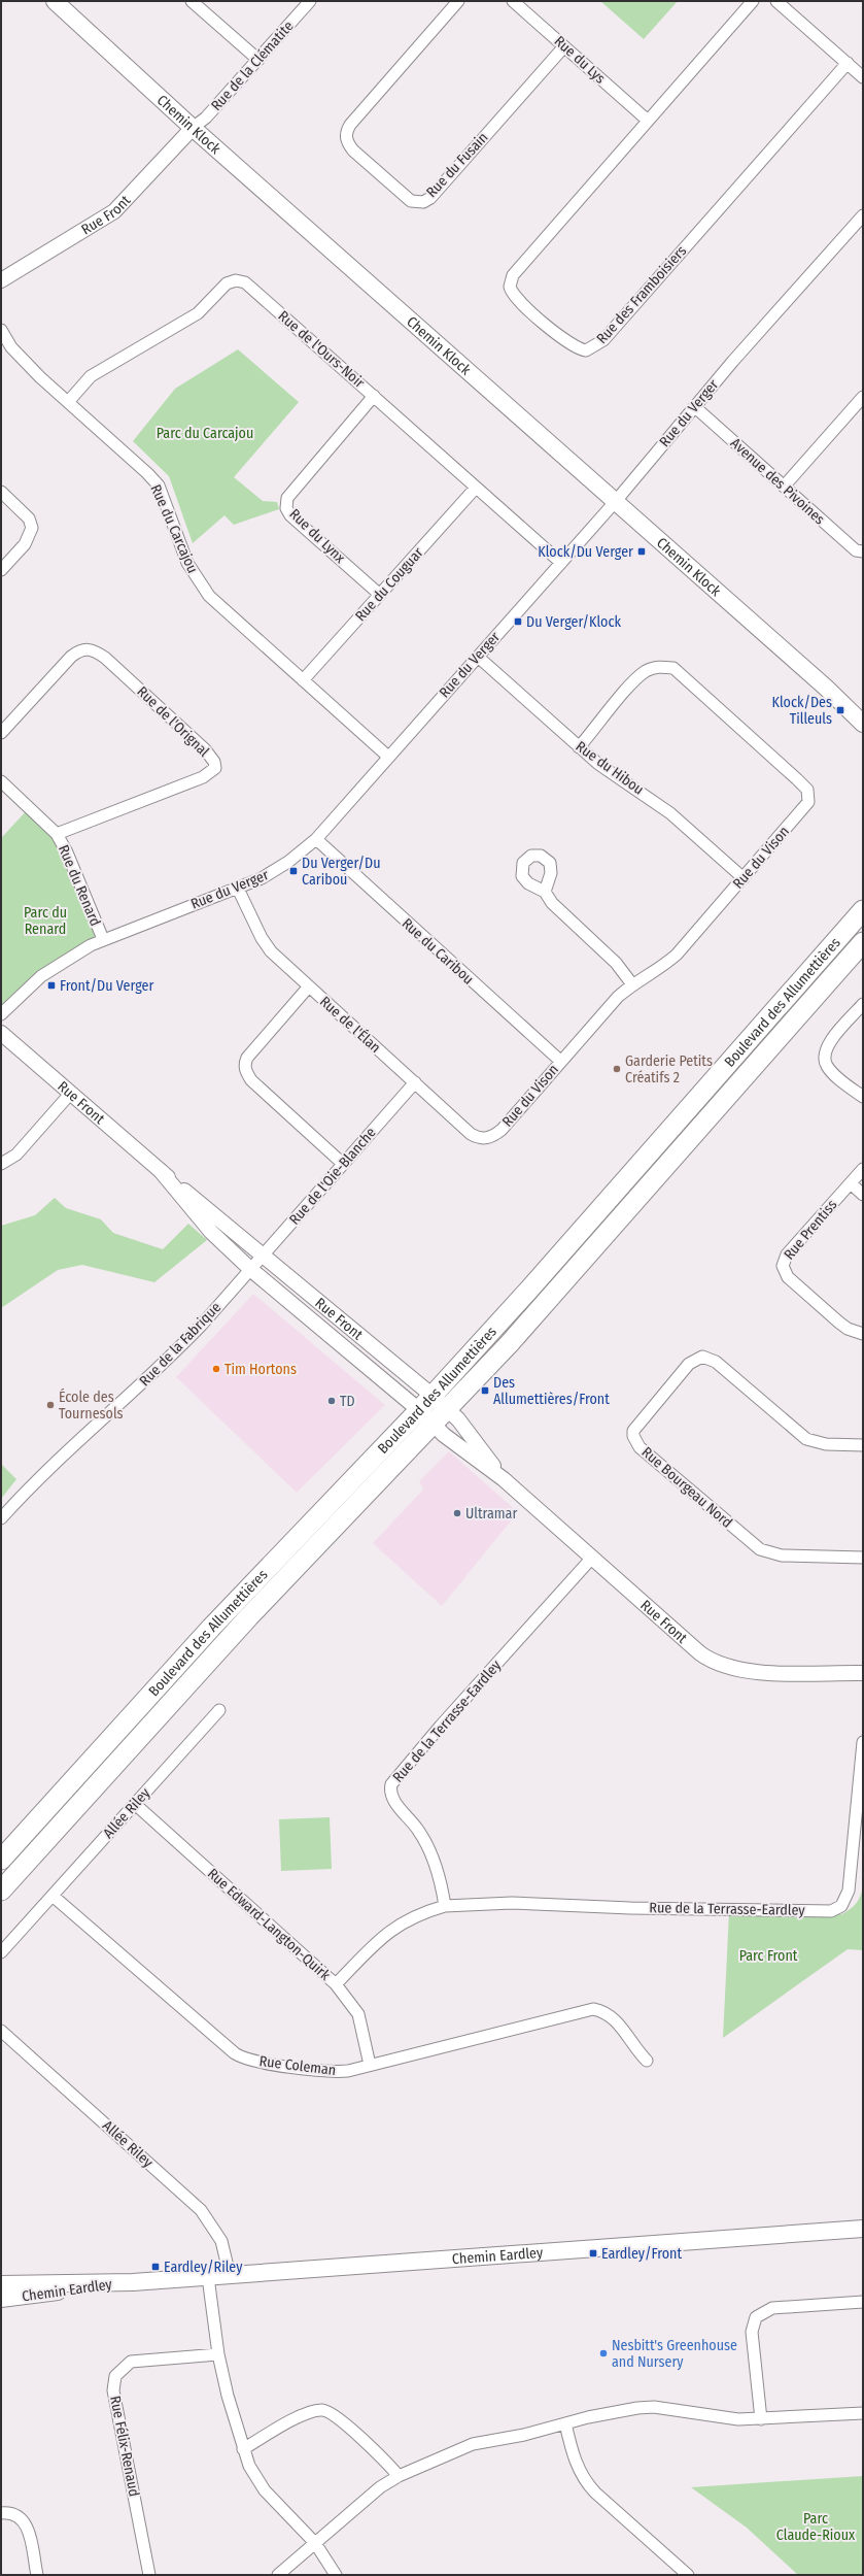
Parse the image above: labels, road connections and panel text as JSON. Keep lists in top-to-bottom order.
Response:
{
  "streets": {
    "highway": ["Boulevard des Allumettières"],
    "main road": ["Chemin Klock", "Chemin Eardley"],
    "street": [
      "Rue du Lys",
      "Rue de la Clématite",
      "Rue du Fusain",
      "Rue Front",
      "Rue des Framboisiers",
      "Rue de l'Ours-Noir",
      "Rue du Verger",
      "Avenue des Pivoines",
      "Rue du Carcajou",
      "Rue du Lynx",
      "Rue du Couguar",
      "Rue de l'Orignal",
      "Rue du Hibou",
      "Rue du Vison",
      "Rue du Renard",
      "Rue du Caribou",
      "Rue de l'Élan",
      "Rue de l'Oie-Blanche",
      "Rue Prentiss",
      "Rue de la Fabrique",
      "Rue Bourgeau Nord",
      "Rue de la Terrasse-Eardley",
      "Allée Riley",
      "Rue Edward-Langton-Quirk",
      "Rue Coleman",
      "Rue Félix-Renaud"
    ]
  },
  "crossings": [
    ["Rue du Lys", "Rue du Fusain"],
    ["Rue du Lys", "Rue des Framboisiers"],
    ["Rue de la Clématite", "Chemin Klock"],
    ["Rue de la Clématite", "Rue Front"],
    ["Chemin Klock", "Rue Front"],
    ["Chemin Klock", "Rue du Verger"],
    ["Rue Front", "Boulevard des Allumettières"],
    ["Rue Front", "Rue de l'Oie-Blanche"],
    ["Rue Front", "Rue de la Fabrique"],
    ["Rue Front", "Rue de la Terrasse-Eardley"],
    ["Rue de l'Ours-Noir", "Rue du Verger"],
    ["Rue de l'Ours-Noir", "Rue du Carcajou"],
    ["Rue de l'Ours-Noir", "Rue du Lynx"],
    ["Rue de l'Ours-Noir", "Rue du Couguar"],
    ["Rue du Verger", "Avenue des Pivoines"],
    ["Rue du Verger", "Rue du Carcajou"],
    ["Rue du Verger", "Rue du Hibou"],
    ["Rue du Verger", "Rue du Renard"],
    ["Rue du Verger", "Rue du Caribou"],
    ["Rue du Verger", "Rue de l'Élan"],
    ["Rue du Carcajou", "Rue du Couguar"],
    ["Rue du Lynx", "Rue du Couguar"],
    ["Rue de l'Orignal", "Rue du Renard"],
    ["Rue du Hibou", "Rue du Vison"],
    ["Rue du Vison", "Rue du Caribou"],
    ["Rue du Vison", "Rue de l'Élan"],
    ["Rue de l'Élan", "Rue de l'Oie-Blanche"],
    ["Rue de l'Oie-Blanche", "Rue de la Fabrique"],
    ["Rue de la Terrasse-Eardley", "Rue Edward-Langton-Quirk"],
    ["Allée Riley", "Rue Edward-Langton-Quirk"],
    ["Allée Riley", "Rue Coleman"],
    ["Allée Riley", "Chemin Eardley"],
    ["Rue Edward-Langton-Quirk", "Rue Coleman"]
  ],
  "parks": [
    "Parc du Carcajou",
    "Parc du Renard",
    "Parc Front",
    "Parc Claude-Rioux"
  ],
  "places": {
    "transit": [
      "Klock/Du Verger",
      "Du Verger/Klock",
      "Klock/Des Tilleuls",
      "Du Verger/Du Caribou",
      "Front/Du Verger",
      "Des Allumettières/Front",
      "Eardley/Front",
      "Eardley/Riley"
    ],
    "other": [
      "Garderie Petits Créatifs 2",
      "Tim Hortons",
      "TD",
      "École des Tournesols",
      "Ultramar",
      "Nesbitt's Greenhouse and Nursery"
    ]
  }
}
